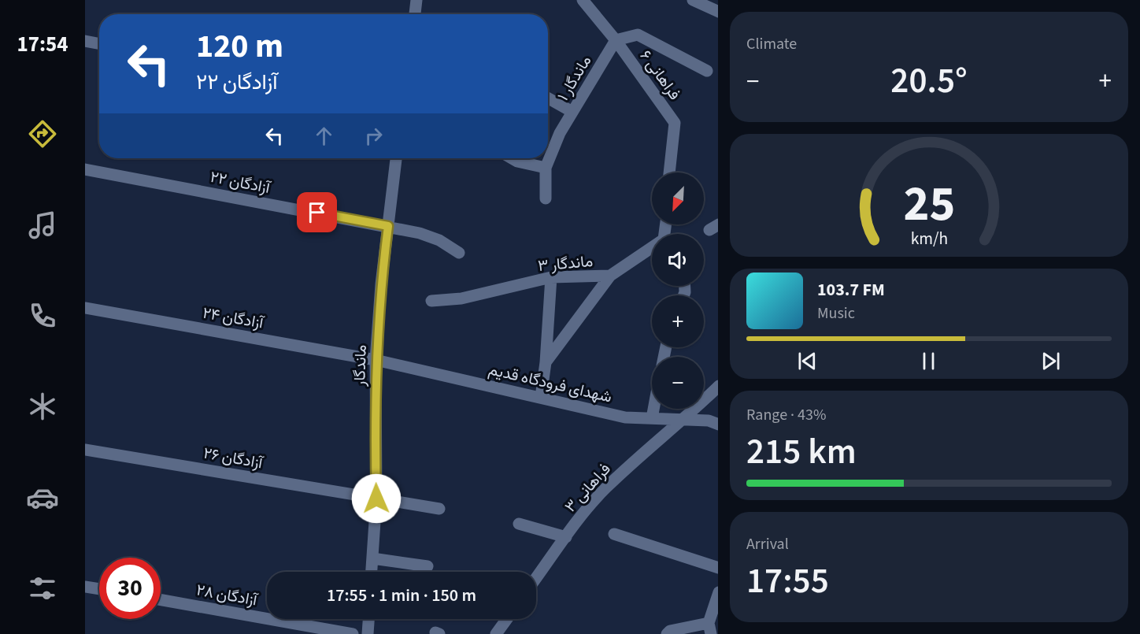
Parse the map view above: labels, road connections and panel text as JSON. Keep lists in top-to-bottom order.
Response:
{
  "streets": {
    "street": [
      "فراهانی ۶",
      "ماندگار ۱",
      "آزادگان ۲۲",
      "ماندگار ۳",
      "آزادگان ۲۴",
      "ماندگار",
      "شهدای فرودگاه قدیم",
      "آزادگان ۲۶",
      "فراهانی ۳",
      "آزادگان ۲۸"
    ]
  },
  "crossings": [
    ["فراهانی ۶", "ماندگار ۱"],
    ["آزادگان ۲۲", "ماندگار"],
    ["آزادگان ۲۴", "ماندگار"],
    ["آزادگان ۲۴", "شهدای فرودگاه قدیم"],
    ["ماندگار", "شهدای فرودگاه قدیم"],
    ["ماندگار", "آزادگان ۲۶"],
    ["شهدای فرودگاه قدیم", "فراهانی ۳"]
  ],
  "north": "bottom left",
  "page": {
    "tabs": "17:54",
    "tile": [
      "Climate",
      ["Range · 43%", "215 km"],
      ["Arrival", "17:55"]
    ],
    "turn": ["120 m", "آزادگان ۲۲"],
    "heat": ["−", "20.5°", "+"],
    "map_buttons": ["+", "−"],
    "song": ["103.7 FM", "Music"],
    "limit": "30",
    "trip": "17:55 · 1 min · 150 m",
    "gauge": ["25", "km/h"]
  }
}
